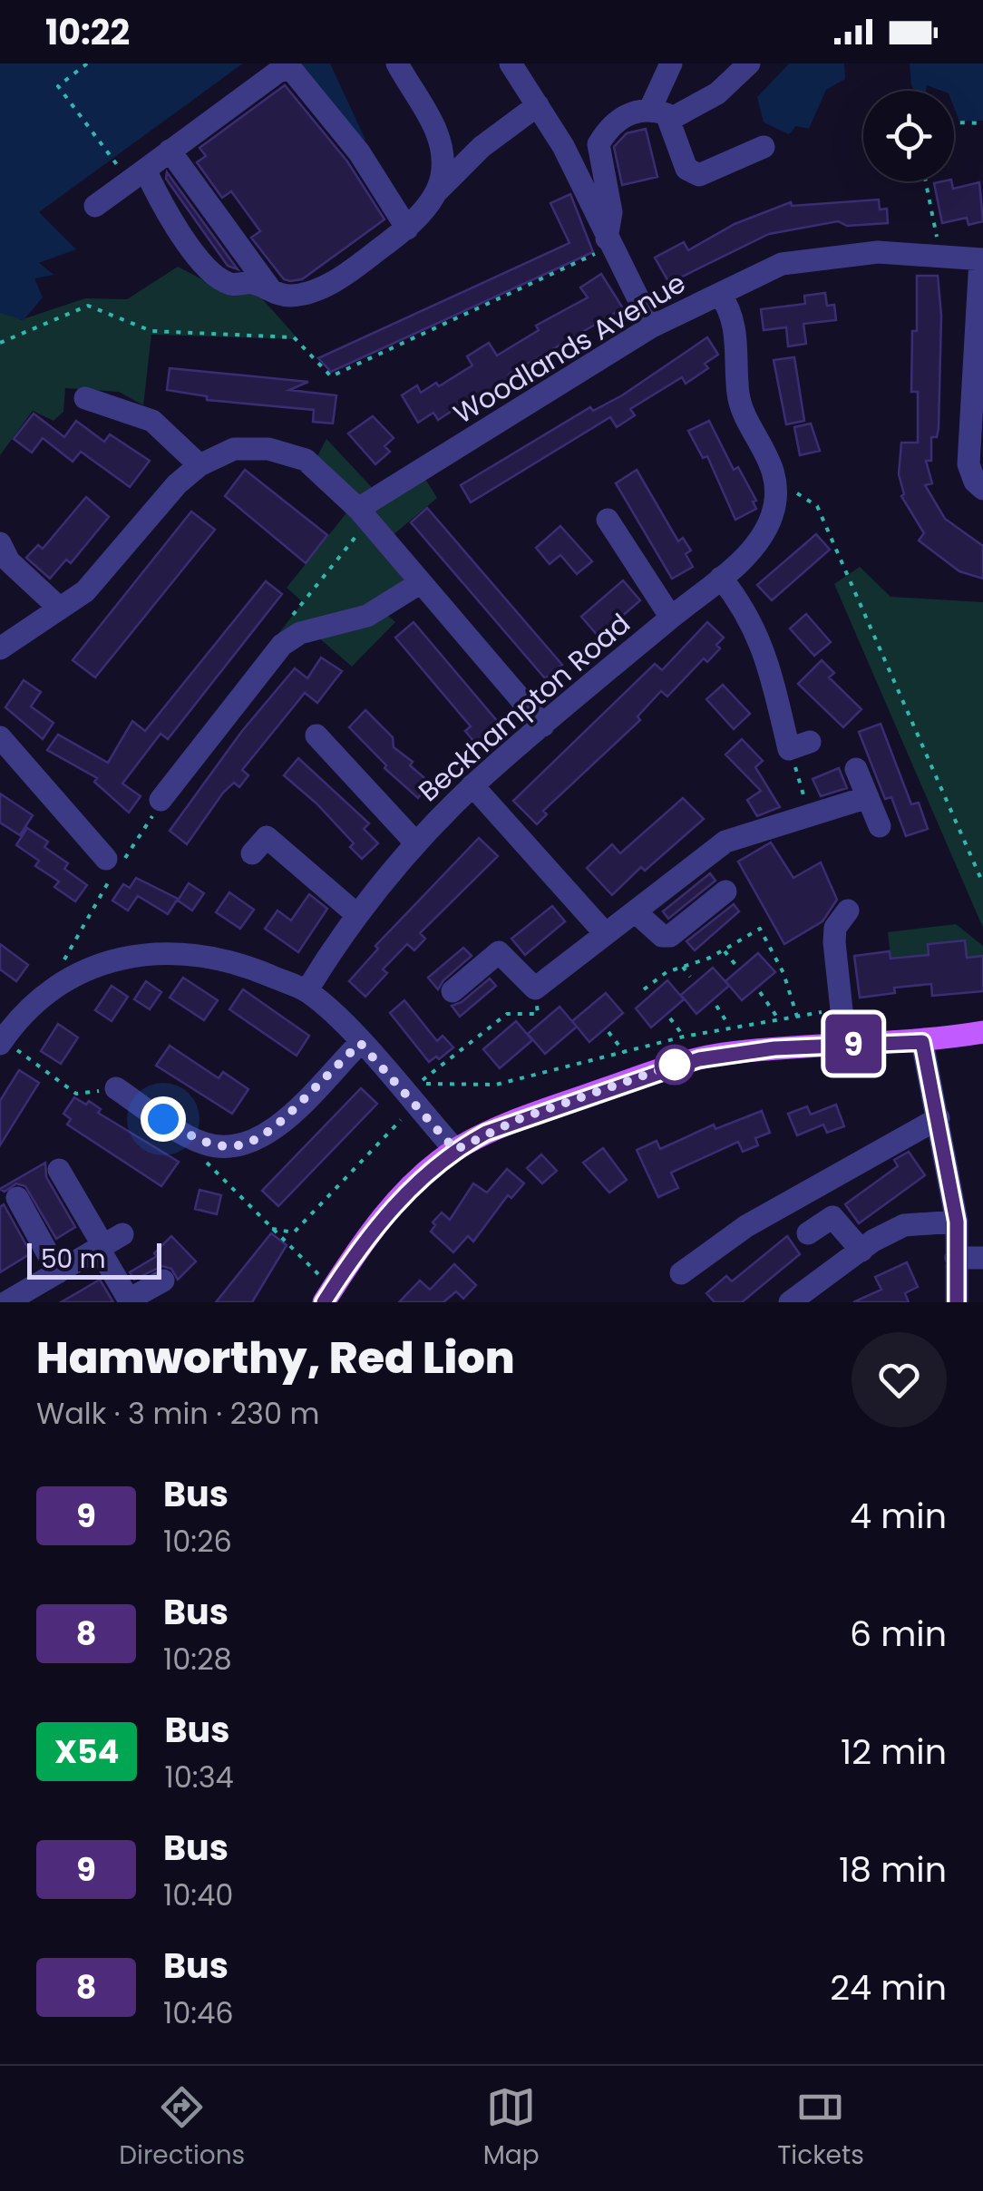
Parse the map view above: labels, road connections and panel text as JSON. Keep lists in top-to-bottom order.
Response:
{
  "streets": {
    "street": ["Woodlands Avenue", "Beckhampton Road"]
  },
  "lines": ["bus line 9"],
  "scale_bar": "50 m",
  "page": {
    "status": "10:22",
    "on_map": "9",
    "scale": "50 m",
    "heading": ["Hamworthy, Red Lion", "Walk · 3 min · 230 m"],
    "list": [
      {
        "mark": "9",
        "name": "Bus",
        "note": "10:26",
        "value": "4 min"
      },
      {
        "mark": "8",
        "name": "Bus",
        "note": "10:28",
        "value": "6 min"
      },
      {
        "mark": "X54",
        "name": "Bus",
        "note": "10:34",
        "value": "12 min"
      },
      {
        "mark": "9",
        "name": "Bus",
        "note": "10:40",
        "value": "18 min"
      },
      {
        "mark": "8",
        "name": "Bus",
        "note": "10:46",
        "value": "24 min"
      }
    ],
    "tabs": ["Directions", "Map", "Tickets"]
  }
}
